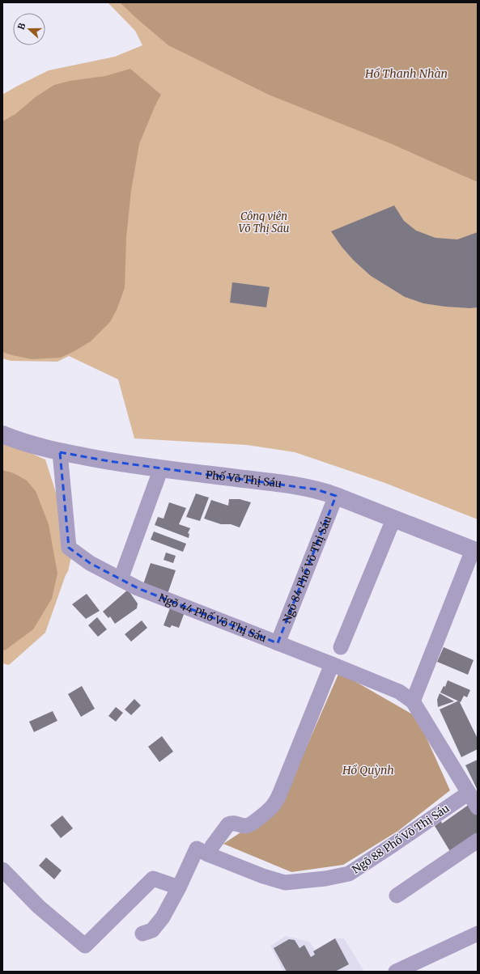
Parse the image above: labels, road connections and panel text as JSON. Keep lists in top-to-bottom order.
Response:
{
  "streets": {
    "street": [
      "Phố Võ Thị Sáu",
      "Ngõ 84 Phố Võ Thị Sáu",
      "Ngõ 44 Phố Võ Thị Sáu",
      "Ngõ 88 Phố Võ Thị Sáu"
    ]
  },
  "crossings": [
    ["Phố Võ Thị Sáu", "Ngõ 84 Phố Võ Thị Sáu"],
    ["Phố Võ Thị Sáu", "Ngõ 44 Phố Võ Thị Sáu"],
    ["Ngõ 84 Phố Võ Thị Sáu", "Ngõ 44 Phố Võ Thị Sáu"]
  ],
  "water": ["Hồ Thanh Nhàn", "Hồ Quỳnh"],
  "parks": ["Công viên Võ Thị Sáu"],
  "north": "left"
}
